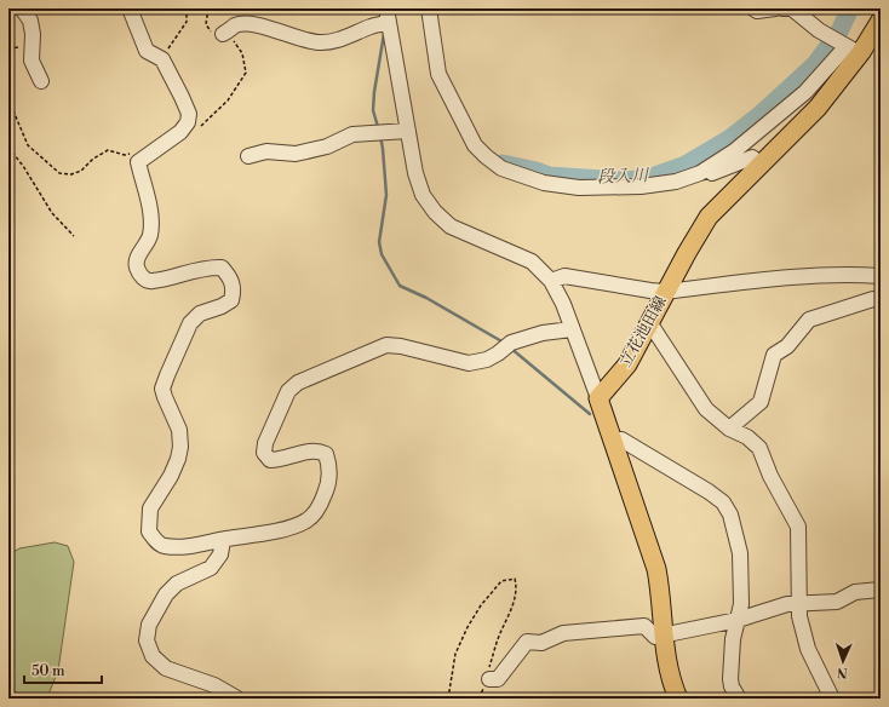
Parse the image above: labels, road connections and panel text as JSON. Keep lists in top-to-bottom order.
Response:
{
  "streets": {
    "main road": ["立花池田線"]
  },
  "water": ["段入川"],
  "scale_bar": "50 m",
  "north": "bottom"
}
